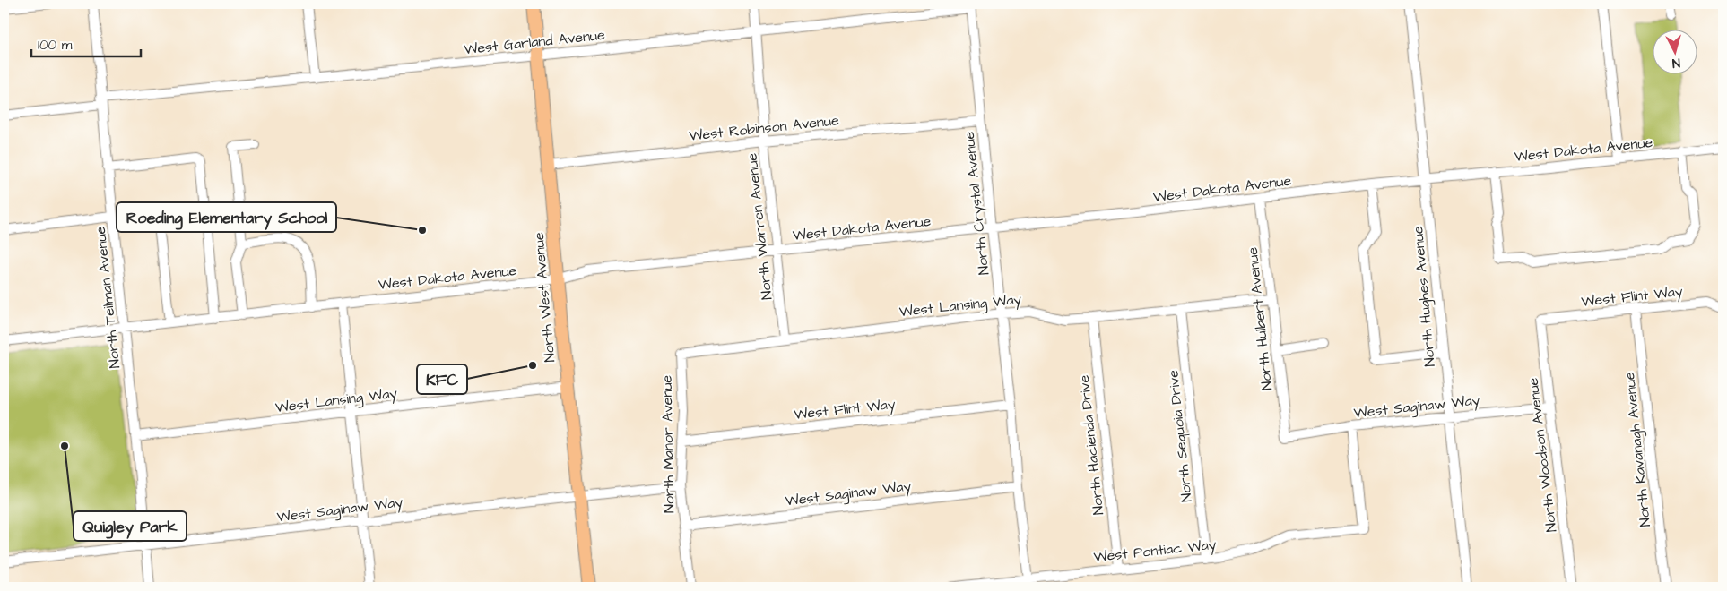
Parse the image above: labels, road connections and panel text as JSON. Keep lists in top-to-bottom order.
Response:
{
  "streets": {
    "main road": ["North West Avenue"],
    "street": [
      "West Garland Avenue",
      "West Robinson Avenue",
      "West Dakota Avenue",
      "North Crystal Avenue",
      "North Warren Avenue",
      "North Hughes Avenue",
      "West Flint Way",
      "North Teilman Avenue",
      "West Lansing Way",
      "North Hulbert Avenue",
      "West Saginaw Way",
      "North Sequoia Drive",
      "North Manor Avenue",
      "North Hacienda Drive",
      "North Kavanagh Avenue",
      "North Woodson Avenue",
      "West Pontiac Way"
    ]
  },
  "crossings": [
    ["West Garland Avenue", "North Crystal Avenue"],
    ["West Garland Avenue", "North Warren Avenue"],
    ["West Garland Avenue", "North Teilman Avenue"],
    ["West Garland Avenue", "North West Avenue"],
    ["West Robinson Avenue", "North Crystal Avenue"],
    ["West Robinson Avenue", "North Warren Avenue"],
    ["West Robinson Avenue", "North West Avenue"],
    ["West Dakota Avenue", "North Crystal Avenue"],
    ["West Dakota Avenue", "North Warren Avenue"],
    ["West Dakota Avenue", "North Hughes Avenue"],
    ["West Dakota Avenue", "North Teilman Avenue"],
    ["West Dakota Avenue", "North West Avenue"],
    ["West Dakota Avenue", "North Hulbert Avenue"],
    ["North Crystal Avenue", "West Flint Way"],
    ["North Crystal Avenue", "West Lansing Way"],
    ["North Crystal Avenue", "West Saginaw Way"],
    ["North Crystal Avenue", "West Pontiac Way"],
    ["North Warren Avenue", "West Lansing Way"],
    ["North Hughes Avenue", "West Saginaw Way"],
    ["West Flint Way", "North Manor Avenue"],
    ["West Flint Way", "North Kavanagh Avenue"],
    ["West Flint Way", "North Woodson Avenue"],
    ["North Teilman Avenue", "West Lansing Way"],
    ["North Teilman Avenue", "West Saginaw Way"],
    ["North West Avenue", "West Lansing Way"],
    ["North West Avenue", "West Saginaw Way"],
    ["West Lansing Way", "North Hulbert Avenue"],
    ["West Lansing Way", "North Sequoia Drive"],
    ["West Lansing Way", "North Manor Avenue"],
    ["West Lansing Way", "North Hacienda Drive"],
    ["North Hulbert Avenue", "West Saginaw Way"],
    ["West Saginaw Way", "North Manor Avenue"],
    ["West Saginaw Way", "North Woodson Avenue"],
    ["West Saginaw Way", "West Pontiac Way"],
    ["North Sequoia Drive", "West Pontiac Way"],
    ["North Hacienda Drive", "West Pontiac Way"]
  ],
  "places": ["Roeding Elementary School", "KFC", "Quigley Park"],
  "scale_bar": "100 m",
  "north": "bottom"
}
